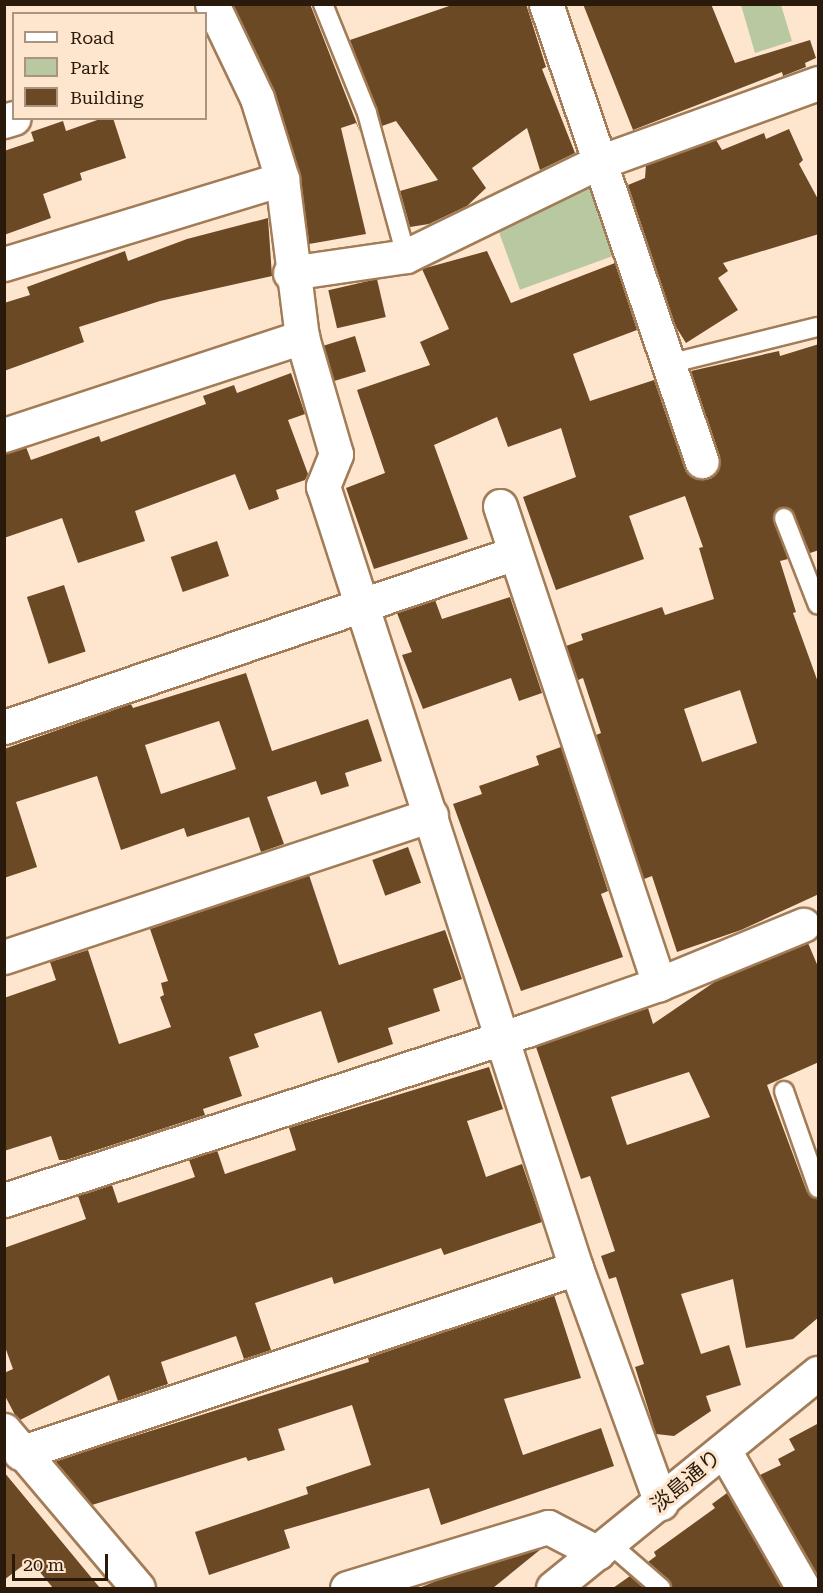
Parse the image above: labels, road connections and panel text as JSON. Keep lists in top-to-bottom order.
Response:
{
  "streets": {
    "street": ["淡島通り"]
  },
  "legend": ["Road", "Park", "Building"],
  "scale_bar": "20 m"
}
